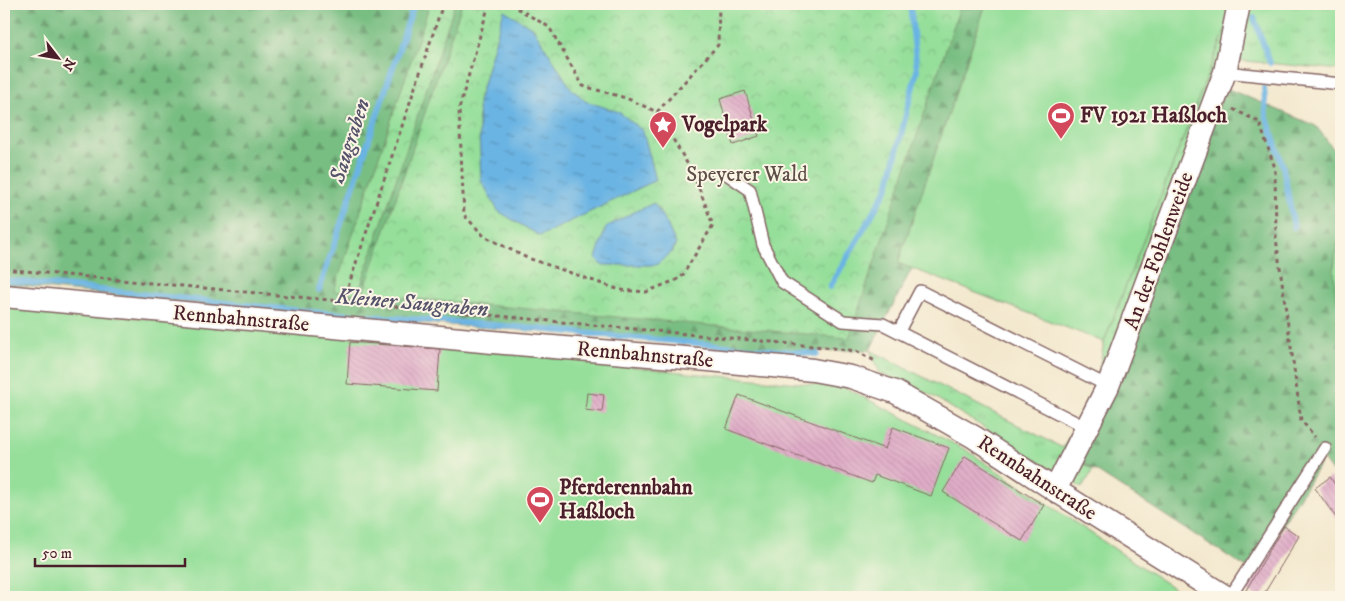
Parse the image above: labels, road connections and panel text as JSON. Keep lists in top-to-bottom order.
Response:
{
  "streets": {
    "street": ["An der Fohlenweide", "Rennbahnstraße"]
  },
  "crossings": [
    ["An der Fohlenweide", "Rennbahnstraße"]
  ],
  "water": ["Saugraben", "Kleiner Saugraben"],
  "parks": ["Speyerer Wald"],
  "places": {
    "sports": ["FV 1921 Haßloch", "Pferderennbahn Haßloch"],
    "place": ["Vogelpark"]
  },
  "scale_bar": "50 m",
  "north": "bottom right"
}
